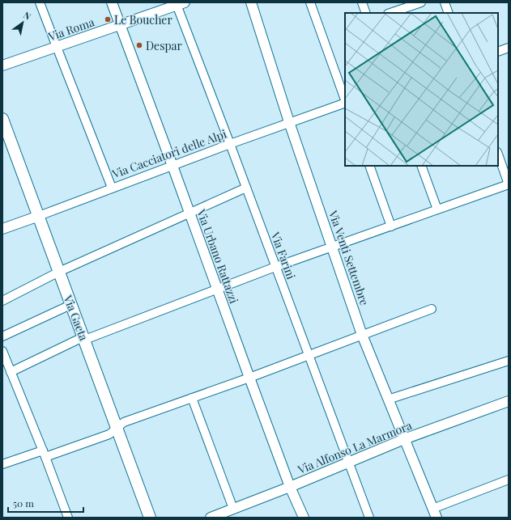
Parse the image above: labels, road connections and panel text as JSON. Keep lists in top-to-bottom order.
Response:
{
  "streets": {
    "main road": ["Via Gaeta"],
    "street": [
      "Via Roma",
      "Via Cacciatori delle Alpi",
      "Via Farini",
      "Via Urbano Rattazzi",
      "Via Venti Settembre",
      "Via Alfonso La Marmora"
    ]
  },
  "crossings": [
    ["Via Roma", "Via Farini"],
    ["Via Roma", "Via Urbano Rattazzi"],
    ["Via Cacciatori delle Alpi", "Via Farini"],
    ["Via Cacciatori delle Alpi", "Via Urbano Rattazzi"],
    ["Via Cacciatori delle Alpi", "Via Venti Settembre"],
    ["Via Cacciatori delle Alpi", "Via Gaeta"],
    ["Via Farini", "Via Alfonso La Marmora"],
    ["Via Urbano Rattazzi", "Via Alfonso La Marmora"],
    ["Via Venti Settembre", "Via Alfonso La Marmora"]
  ],
  "places": ["Le Boucher", "Despar"],
  "scale_bar": "50 m",
  "north": "top right"
}
